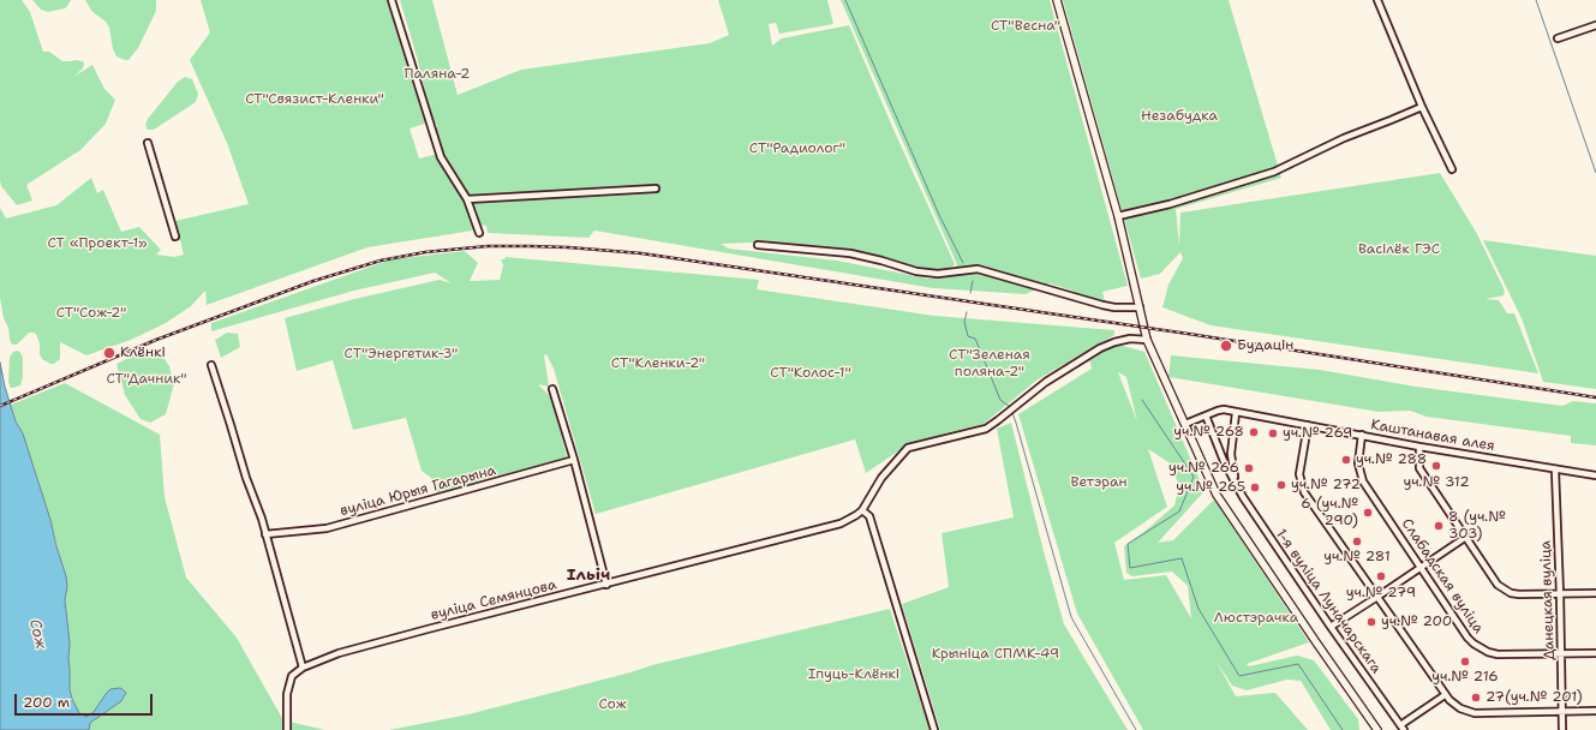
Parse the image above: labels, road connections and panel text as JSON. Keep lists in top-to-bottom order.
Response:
{
  "streets": {
    "street": [
      "Каштанавая алея",
      "вуліца Юрыя Гагарына",
      "Слабадская вуліца",
      "вуліца Семянцова",
      "Данецкая вуліца",
      "1-я вуліца Луначарскага"
    ]
  },
  "crossings": [
    ["Каштанавая алея", "Слабадская вуліца"],
    ["Каштанавая алея", "Данецкая вуліца"],
    ["Каштанавая алея", "1-я вуліца Луначарскага"],
    ["Слабадская вуліца", "Данецкая вуліца"]
  ],
  "districts": ["Ільіч"],
  "water": ["Сож"],
  "parks": [
    "СТ\"Весна\"",
    "Паляна-2",
    "СТ\"Связист-Кленки\"",
    "Незабудка",
    "СТ\"Радиолог\"",
    "СТ «Проект-1»",
    "Васілёк ГЭС",
    "СТ\"Сож-2\"",
    "СТ\"Энергетик-3\"",
    "СТ\"Зеленая поляна-2\"",
    "СТ\"Кленки-2\"",
    "СТ\"Колос-1\"",
    "СТ\"Дачник\"",
    "Ветэран",
    "Люстэрачка",
    "Крыніца СПМК-49",
    "Іпуць-Клёнкі",
    "Сож"
  ],
  "places": [
    "Будацін",
    "Клёнкі",
    "уч.№ 268",
    "уч.№ 269",
    "уч.№ 288",
    "уч.№ 312",
    "уч.№ 266",
    "уч.№ 272",
    "уч.№ 265",
    "6 (уч.№ 290)",
    "8 (уч.№ 303)",
    "уч.№ 281",
    "уч.№ 279",
    "уч.№ 200",
    "уч.№ 216",
    "27(уч.№ 201)"
  ],
  "scale_bar": "200 m"
}
